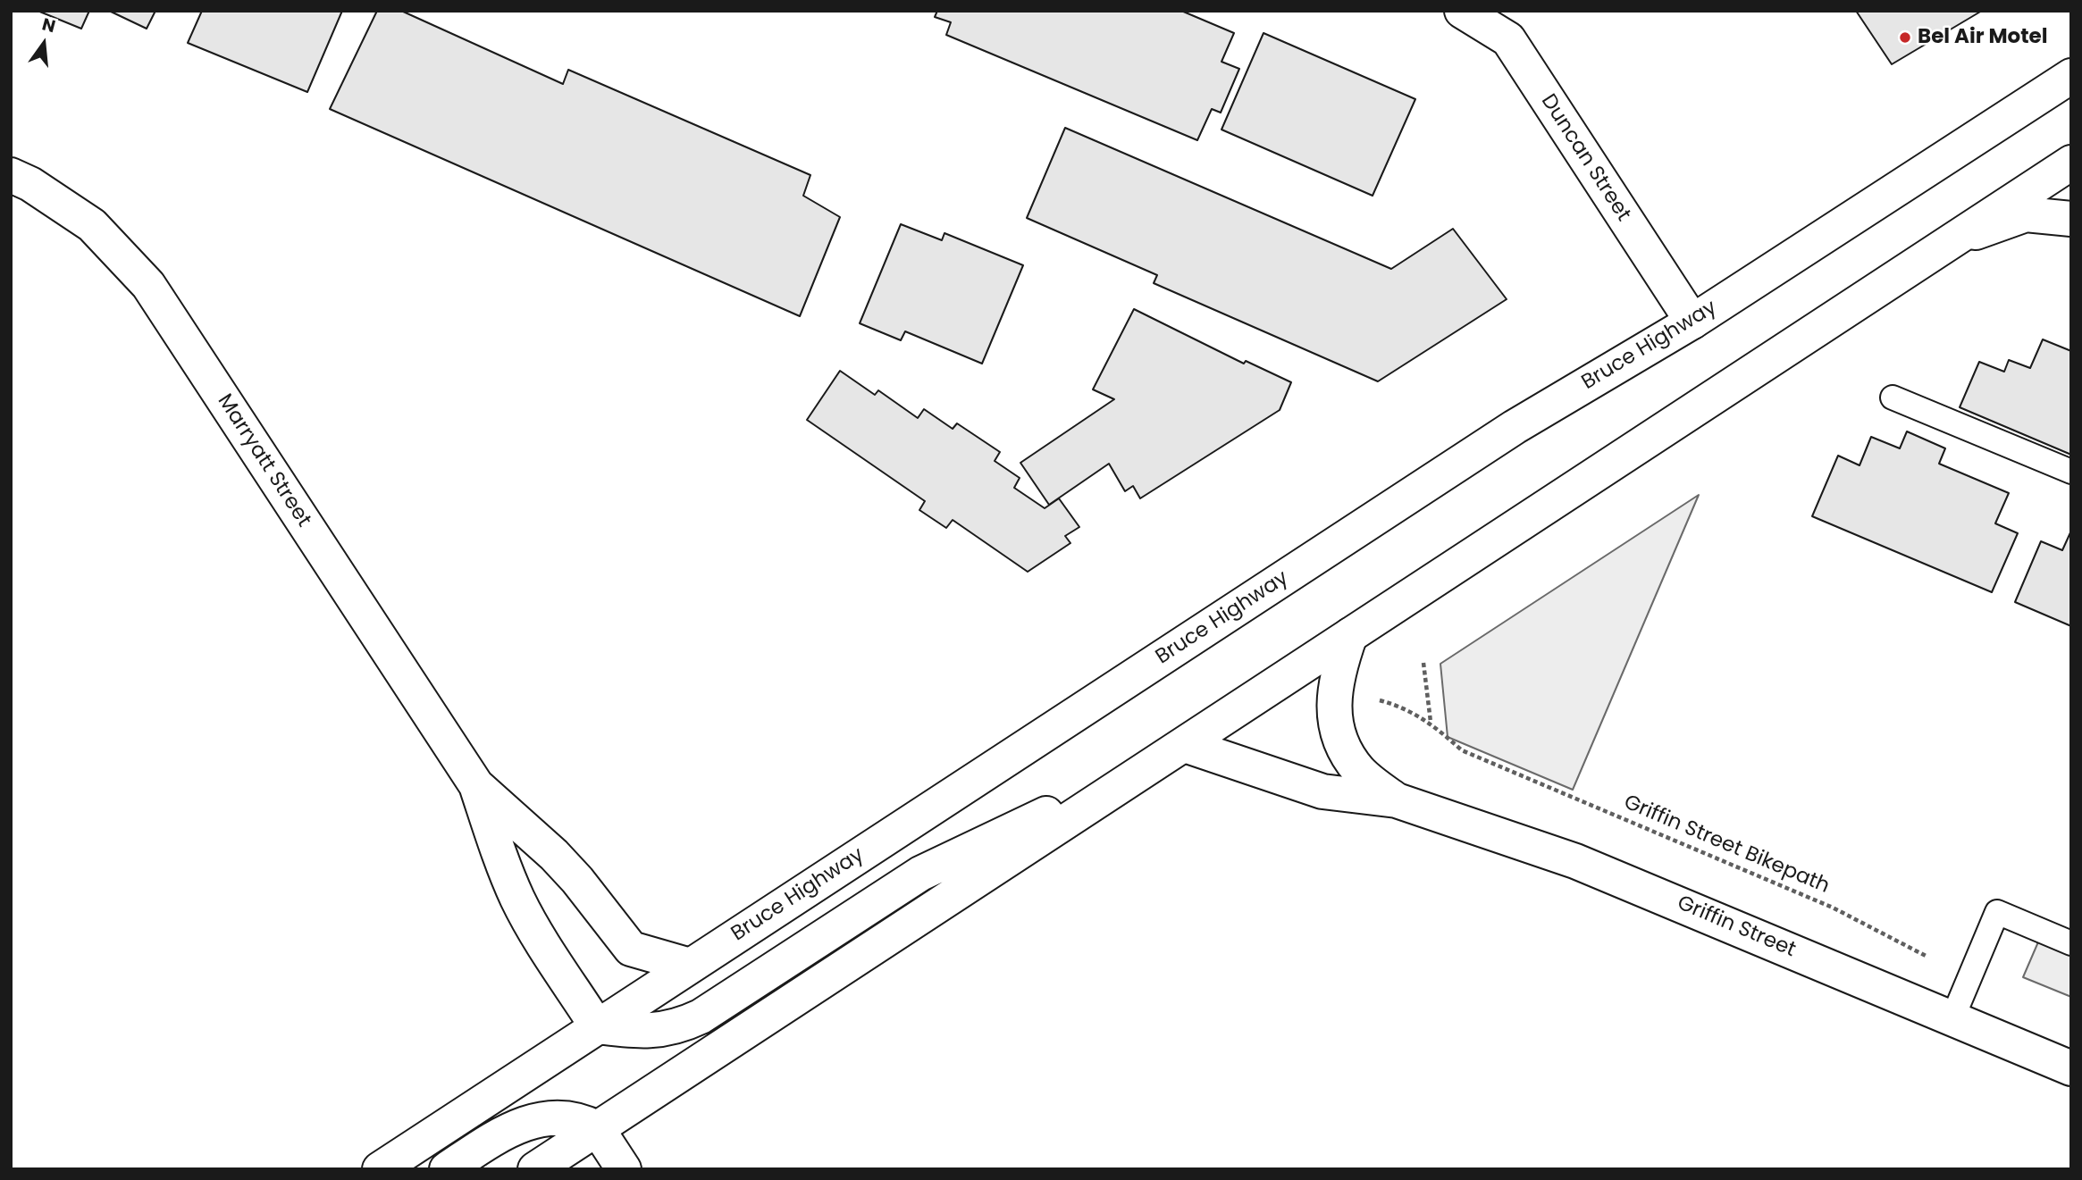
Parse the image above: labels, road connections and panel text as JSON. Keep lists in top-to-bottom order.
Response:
{
  "streets": {
    "main road": [
      "Duncan Street",
      "Bruce Highway",
      "Marryatt Street",
      "Griffin Street"
    ],
    "path": ["Griffin Street Bikepath"]
  },
  "crossings": [
    ["Duncan Street", "Bruce Highway"],
    ["Bruce Highway", "Marryatt Street"]
  ],
  "places": ["Bel Air Motel"],
  "north": "top"
}
